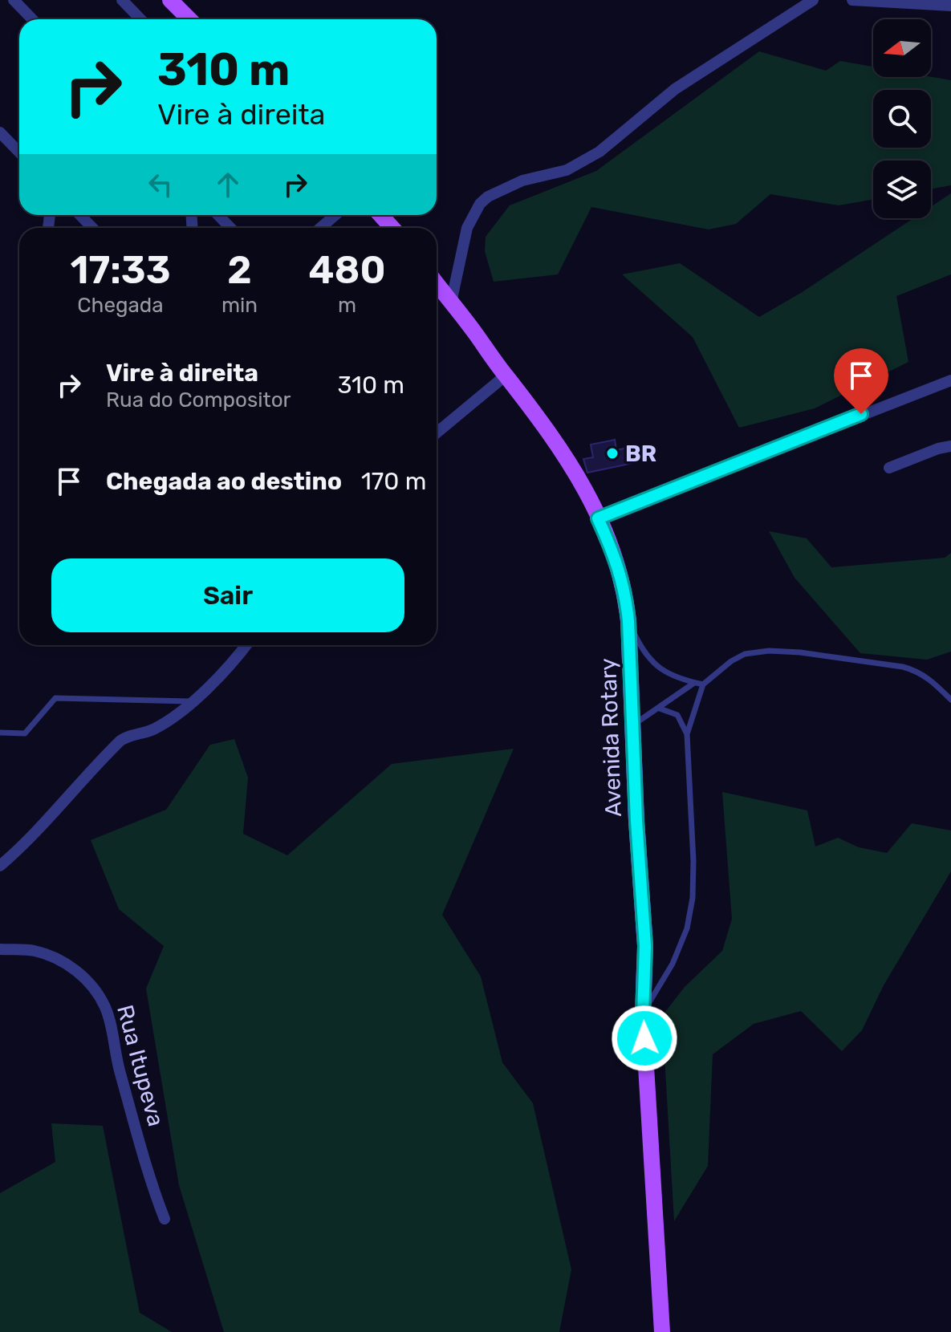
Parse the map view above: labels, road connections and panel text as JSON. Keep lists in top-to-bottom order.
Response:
{
  "streets": {
    "main road": ["Avenida Rotary"],
    "street": ["Rua Itupeva"]
  },
  "places": ["BR"],
  "north": "left",
  "page": {
    "turn": ["310 m", "Vire à direita"],
    "eta": [
      "17:33",
      "Chegada",
      "2",
      "min",
      "480",
      "m"
    ],
    "list": [
      {
        "name": "Vire à direita",
        "note": "Rua do Compositor",
        "value": "310 m"
      },
      {
        "name": "Chegada ao destino",
        "value": "170 m"
      }
    ],
    "buttons": "Sair"
  }
}
